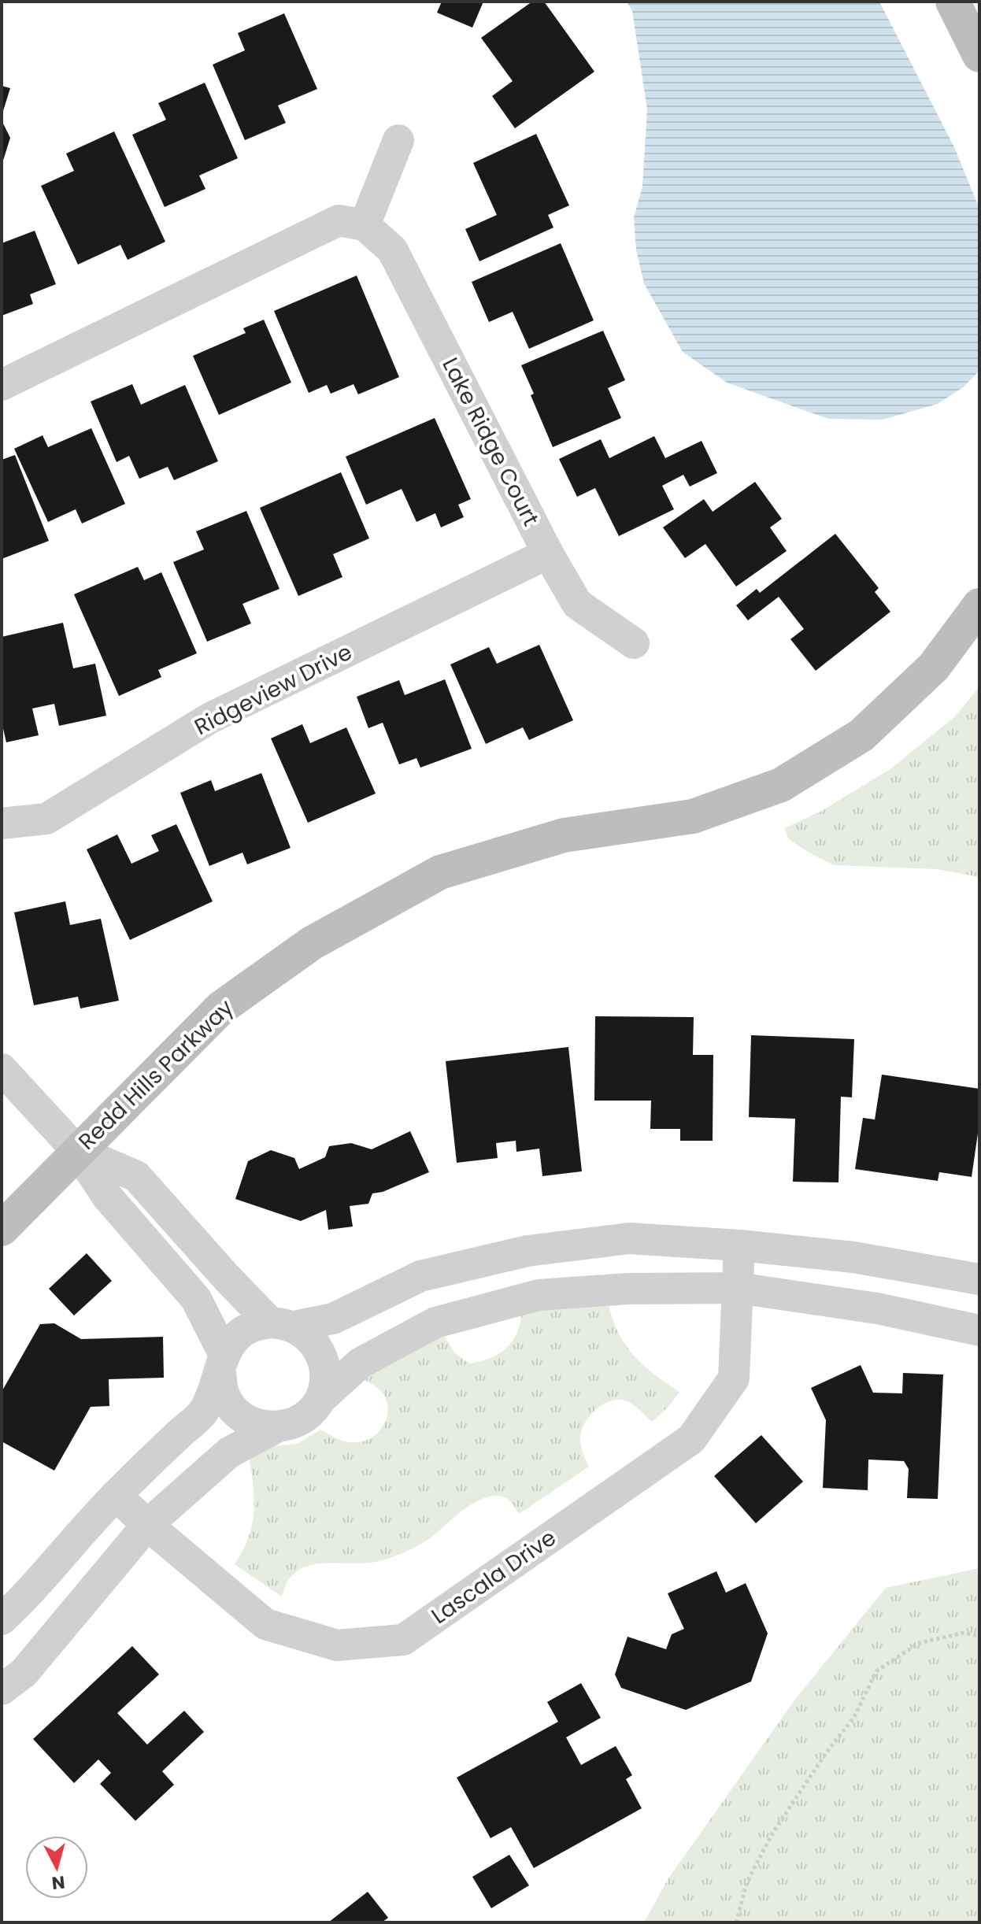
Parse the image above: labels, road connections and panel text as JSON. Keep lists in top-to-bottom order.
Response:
{
  "streets": {
    "street": [
      "Lake Ridge Court",
      "Ridgeview Drive",
      "Redd Hills Parkway",
      "Lascala Drive"
    ]
  },
  "crossings": [
    ["Lake Ridge Court", "Ridgeview Drive"]
  ],
  "north": "bottom"
}
